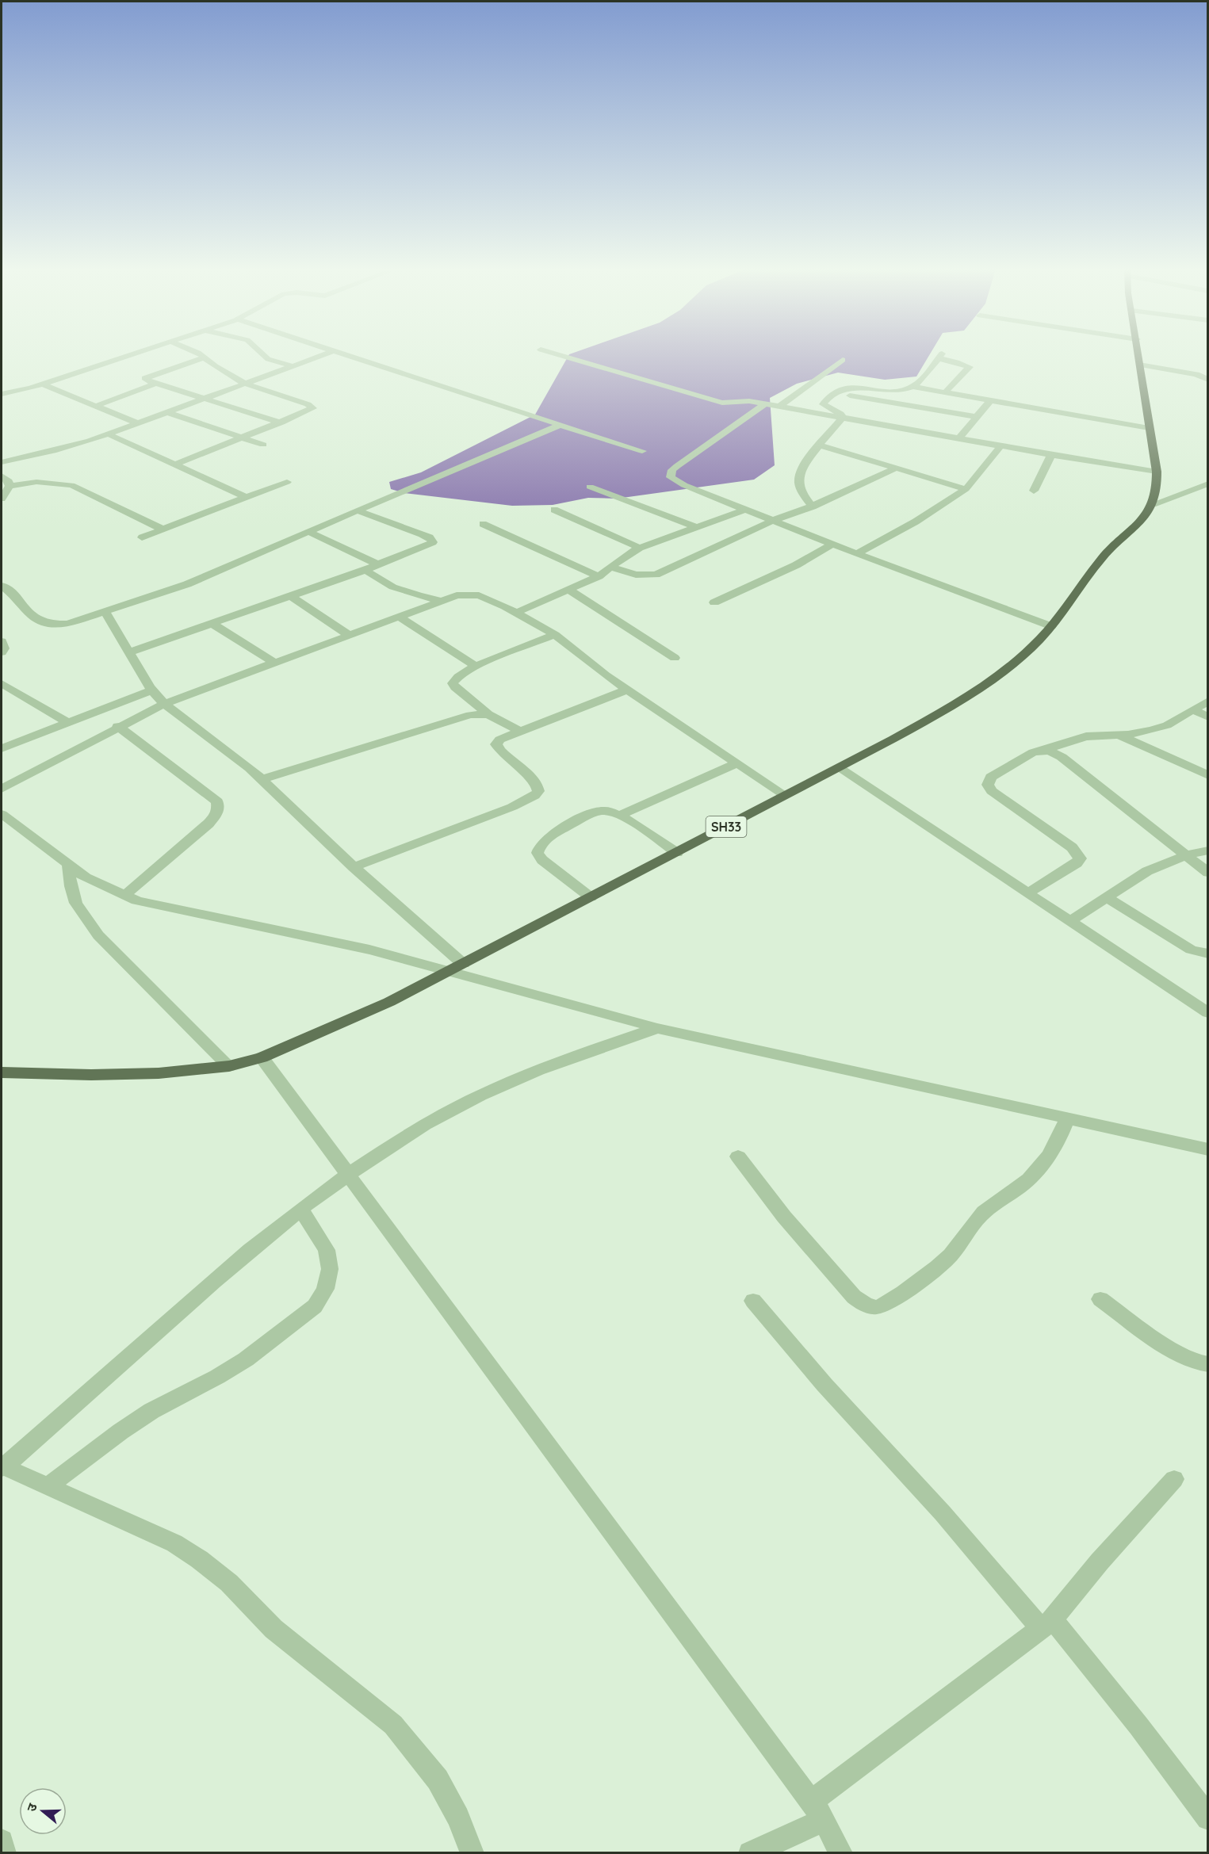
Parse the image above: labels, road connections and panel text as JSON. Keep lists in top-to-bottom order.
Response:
{
  "streets": {
    "main road": ["SH33"]
  },
  "north": "left"
}
